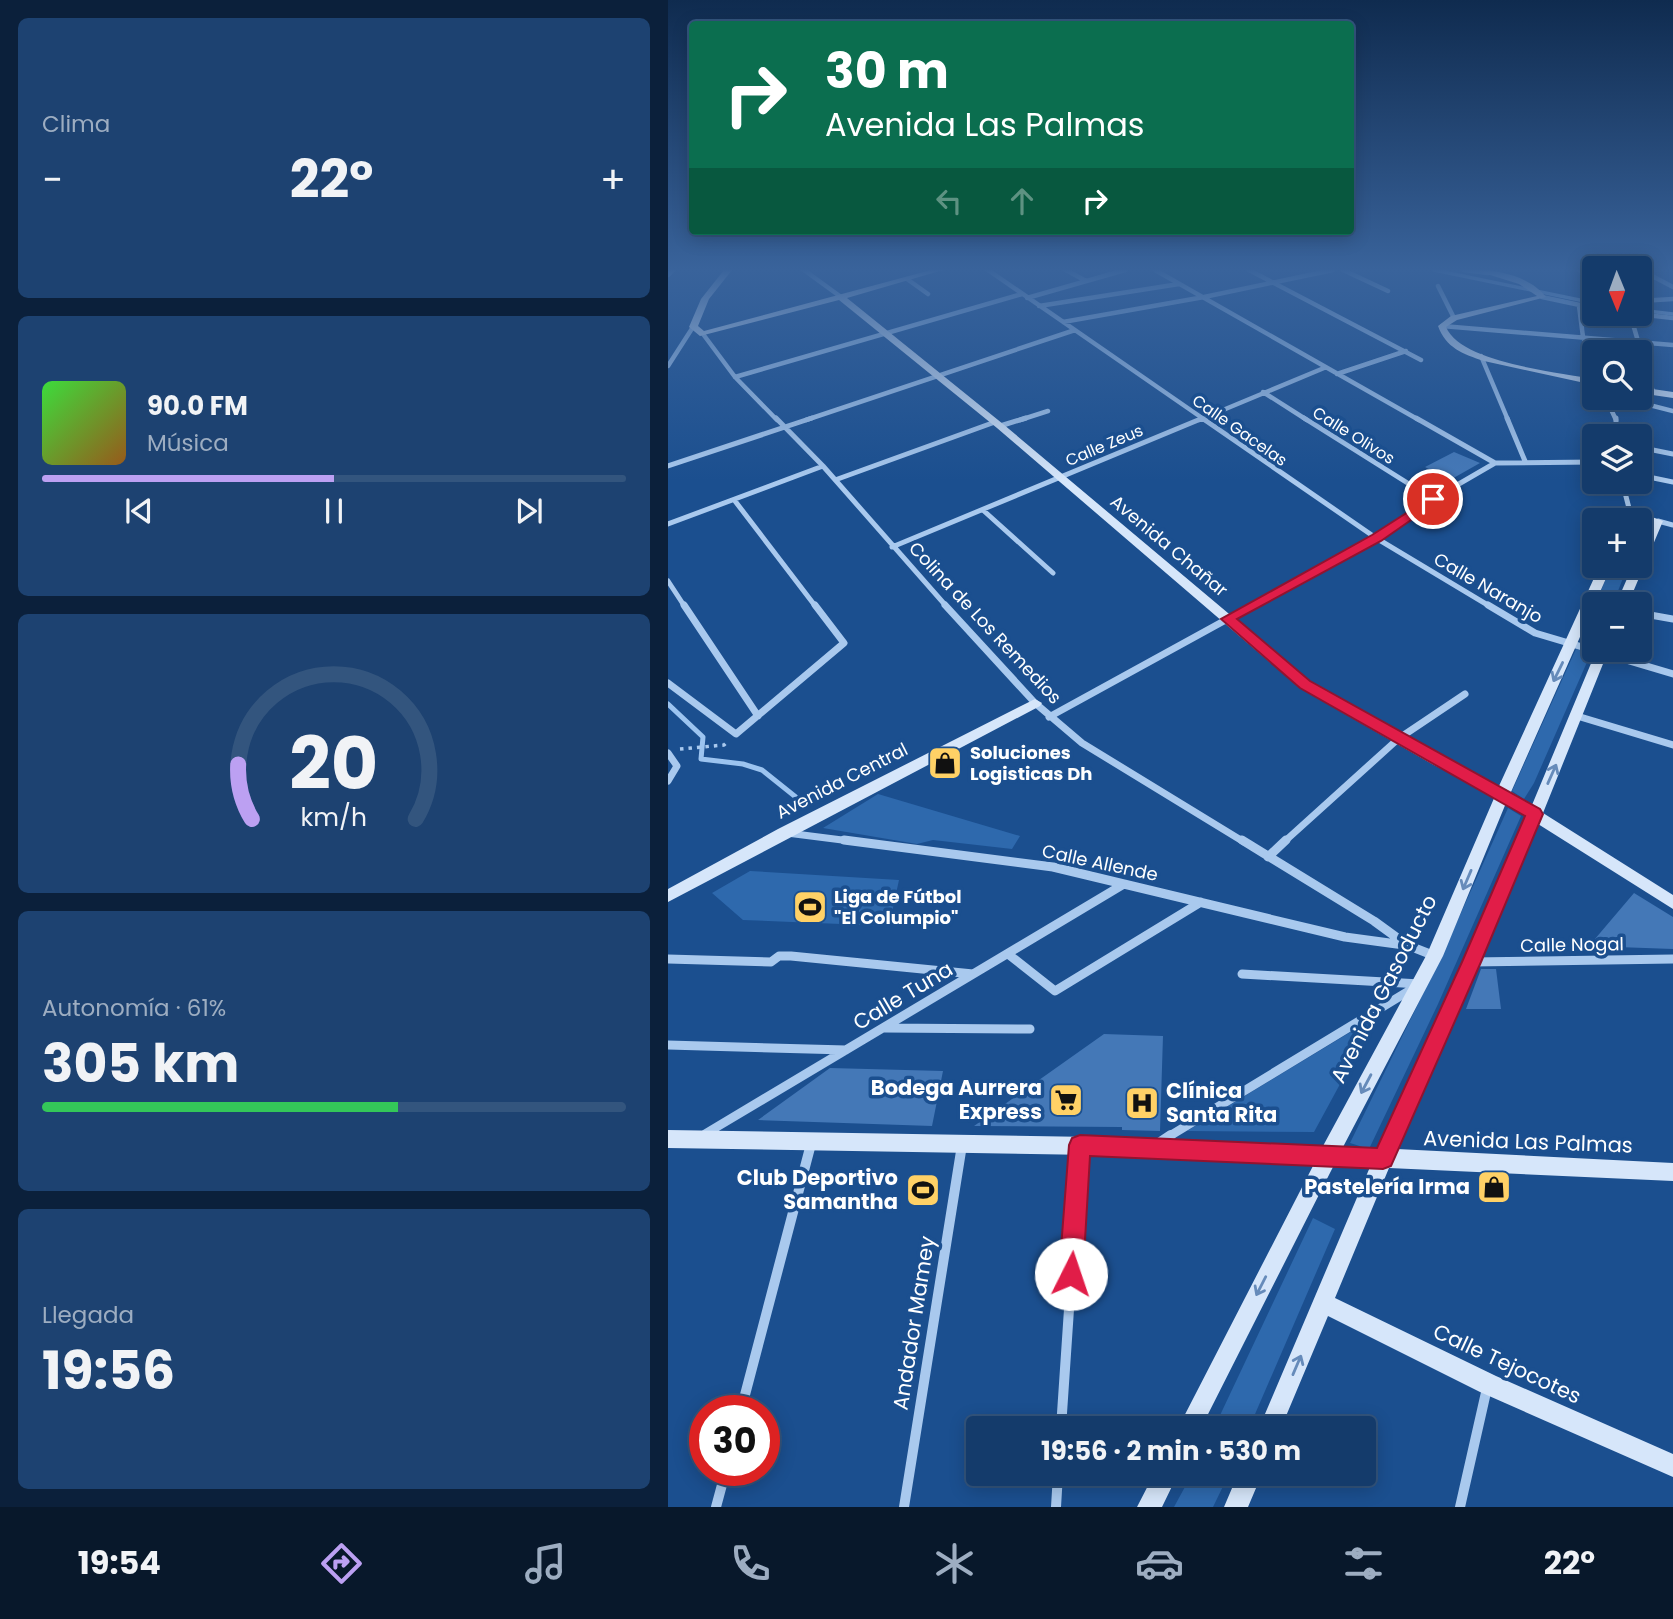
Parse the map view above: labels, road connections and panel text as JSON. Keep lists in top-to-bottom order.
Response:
{
  "streets": {
    "street": [
      "Calle Gacelas",
      "Calle Olivos",
      "Calle Zeus",
      "Avenida Chañar",
      "Calle Naranjo",
      "Colina de Los Remedios",
      "Avenida Central",
      "Calle Allende",
      "Calle Nogal",
      "Avenida Gasoducto",
      "Calle Tuna",
      "Avenida Las Palmas",
      "Andador Mamey",
      "Calle Tejocotes"
    ]
  },
  "crossings": [
    ["Calle Gacelas", "Calle Zeus"],
    ["Calle Gacelas", "Calle Naranjo"],
    ["Calle Olivos", "Calle Zeus"],
    ["Calle Zeus", "Avenida Chañar"],
    ["Calle Zeus", "Colina de Los Remedios"],
    ["Avenida Chañar", "Avenida Gasoducto"],
    ["Calle Naranjo", "Avenida Gasoducto"],
    ["Colina de Los Remedios", "Avenida Central"],
    ["Colina de Los Remedios", "Calle Allende"],
    ["Colina de Los Remedios", "Avenida Gasoducto"],
    ["Avenida Central", "Calle Allende"],
    ["Calle Allende", "Calle Tuna"],
    ["Avenida Gasoducto", "Avenida Las Palmas"],
    ["Calle Tuna", "Avenida Las Palmas"],
    ["Avenida Las Palmas", "Andador Mamey"]
  ],
  "places": {
    "shop": ["Soluciones Logisticas Dh", "Pastelería Irma"],
    "sports": ["Liga de Fútbol \"El Columpio\"", "Club Deportivo Samantha"],
    "supermarket": ["Bodega Aurrera Express"],
    "hospital": ["Clínica Santa Rita"]
  },
  "north": "bottom",
  "page": {
    "tile": [
      "Clima",
      ["Autonomía · 61%", "305 km"],
      ["Llegada", "19:56"]
    ],
    "turn": ["30 m", "Avenida Las Palmas"],
    "heat": ["−", "22°", "+"],
    "map_buttons": ["+", "−"],
    "song": ["90.0 FM", "Música"],
    "limit": "30",
    "trip": "19:56 · 2 min · 530 m",
    "tabs": ["19:54", "22°"],
    "gauge": ["20", "km/h"]
  }
}
